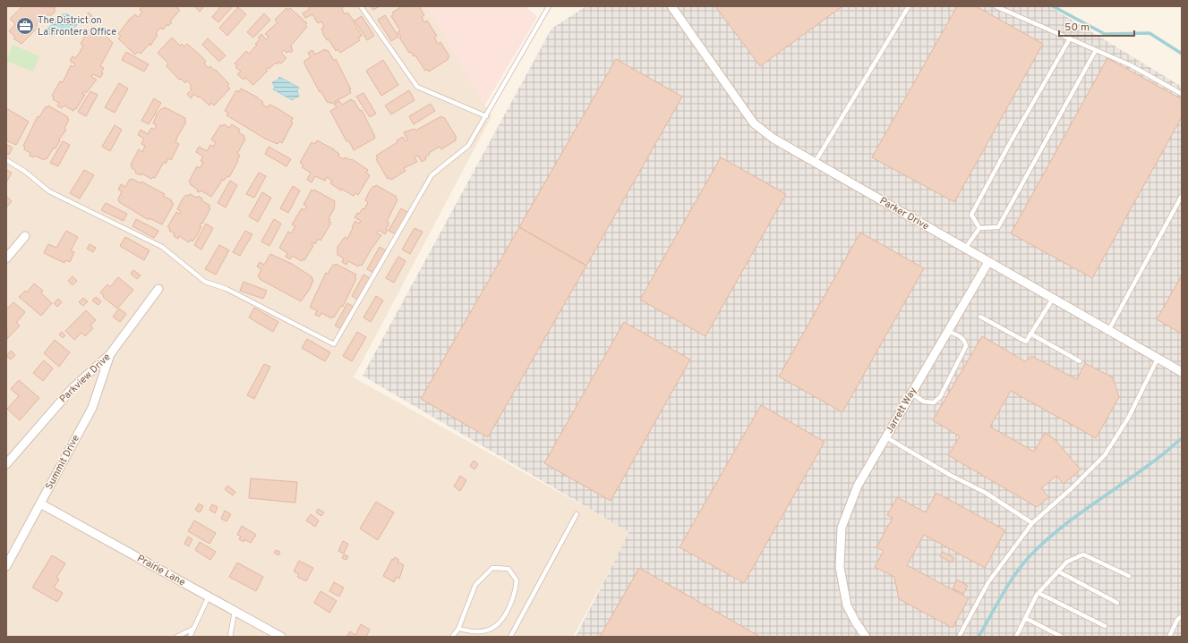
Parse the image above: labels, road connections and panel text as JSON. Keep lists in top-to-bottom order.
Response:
{
  "streets": {
    "street": [
      "Parker Drive",
      "Parkview Drive",
      "Jarrett Way",
      "Summit Drive",
      "Prairie Lane"
    ]
  },
  "crossings": [
    ["Parker Drive", "Jarrett Way"],
    ["Parkview Drive", "Summit Drive"],
    ["Summit Drive", "Prairie Lane"]
  ],
  "places": {
    "office": ["The District on La Frontera Office"]
  },
  "scale_bar": "50 m"
}
